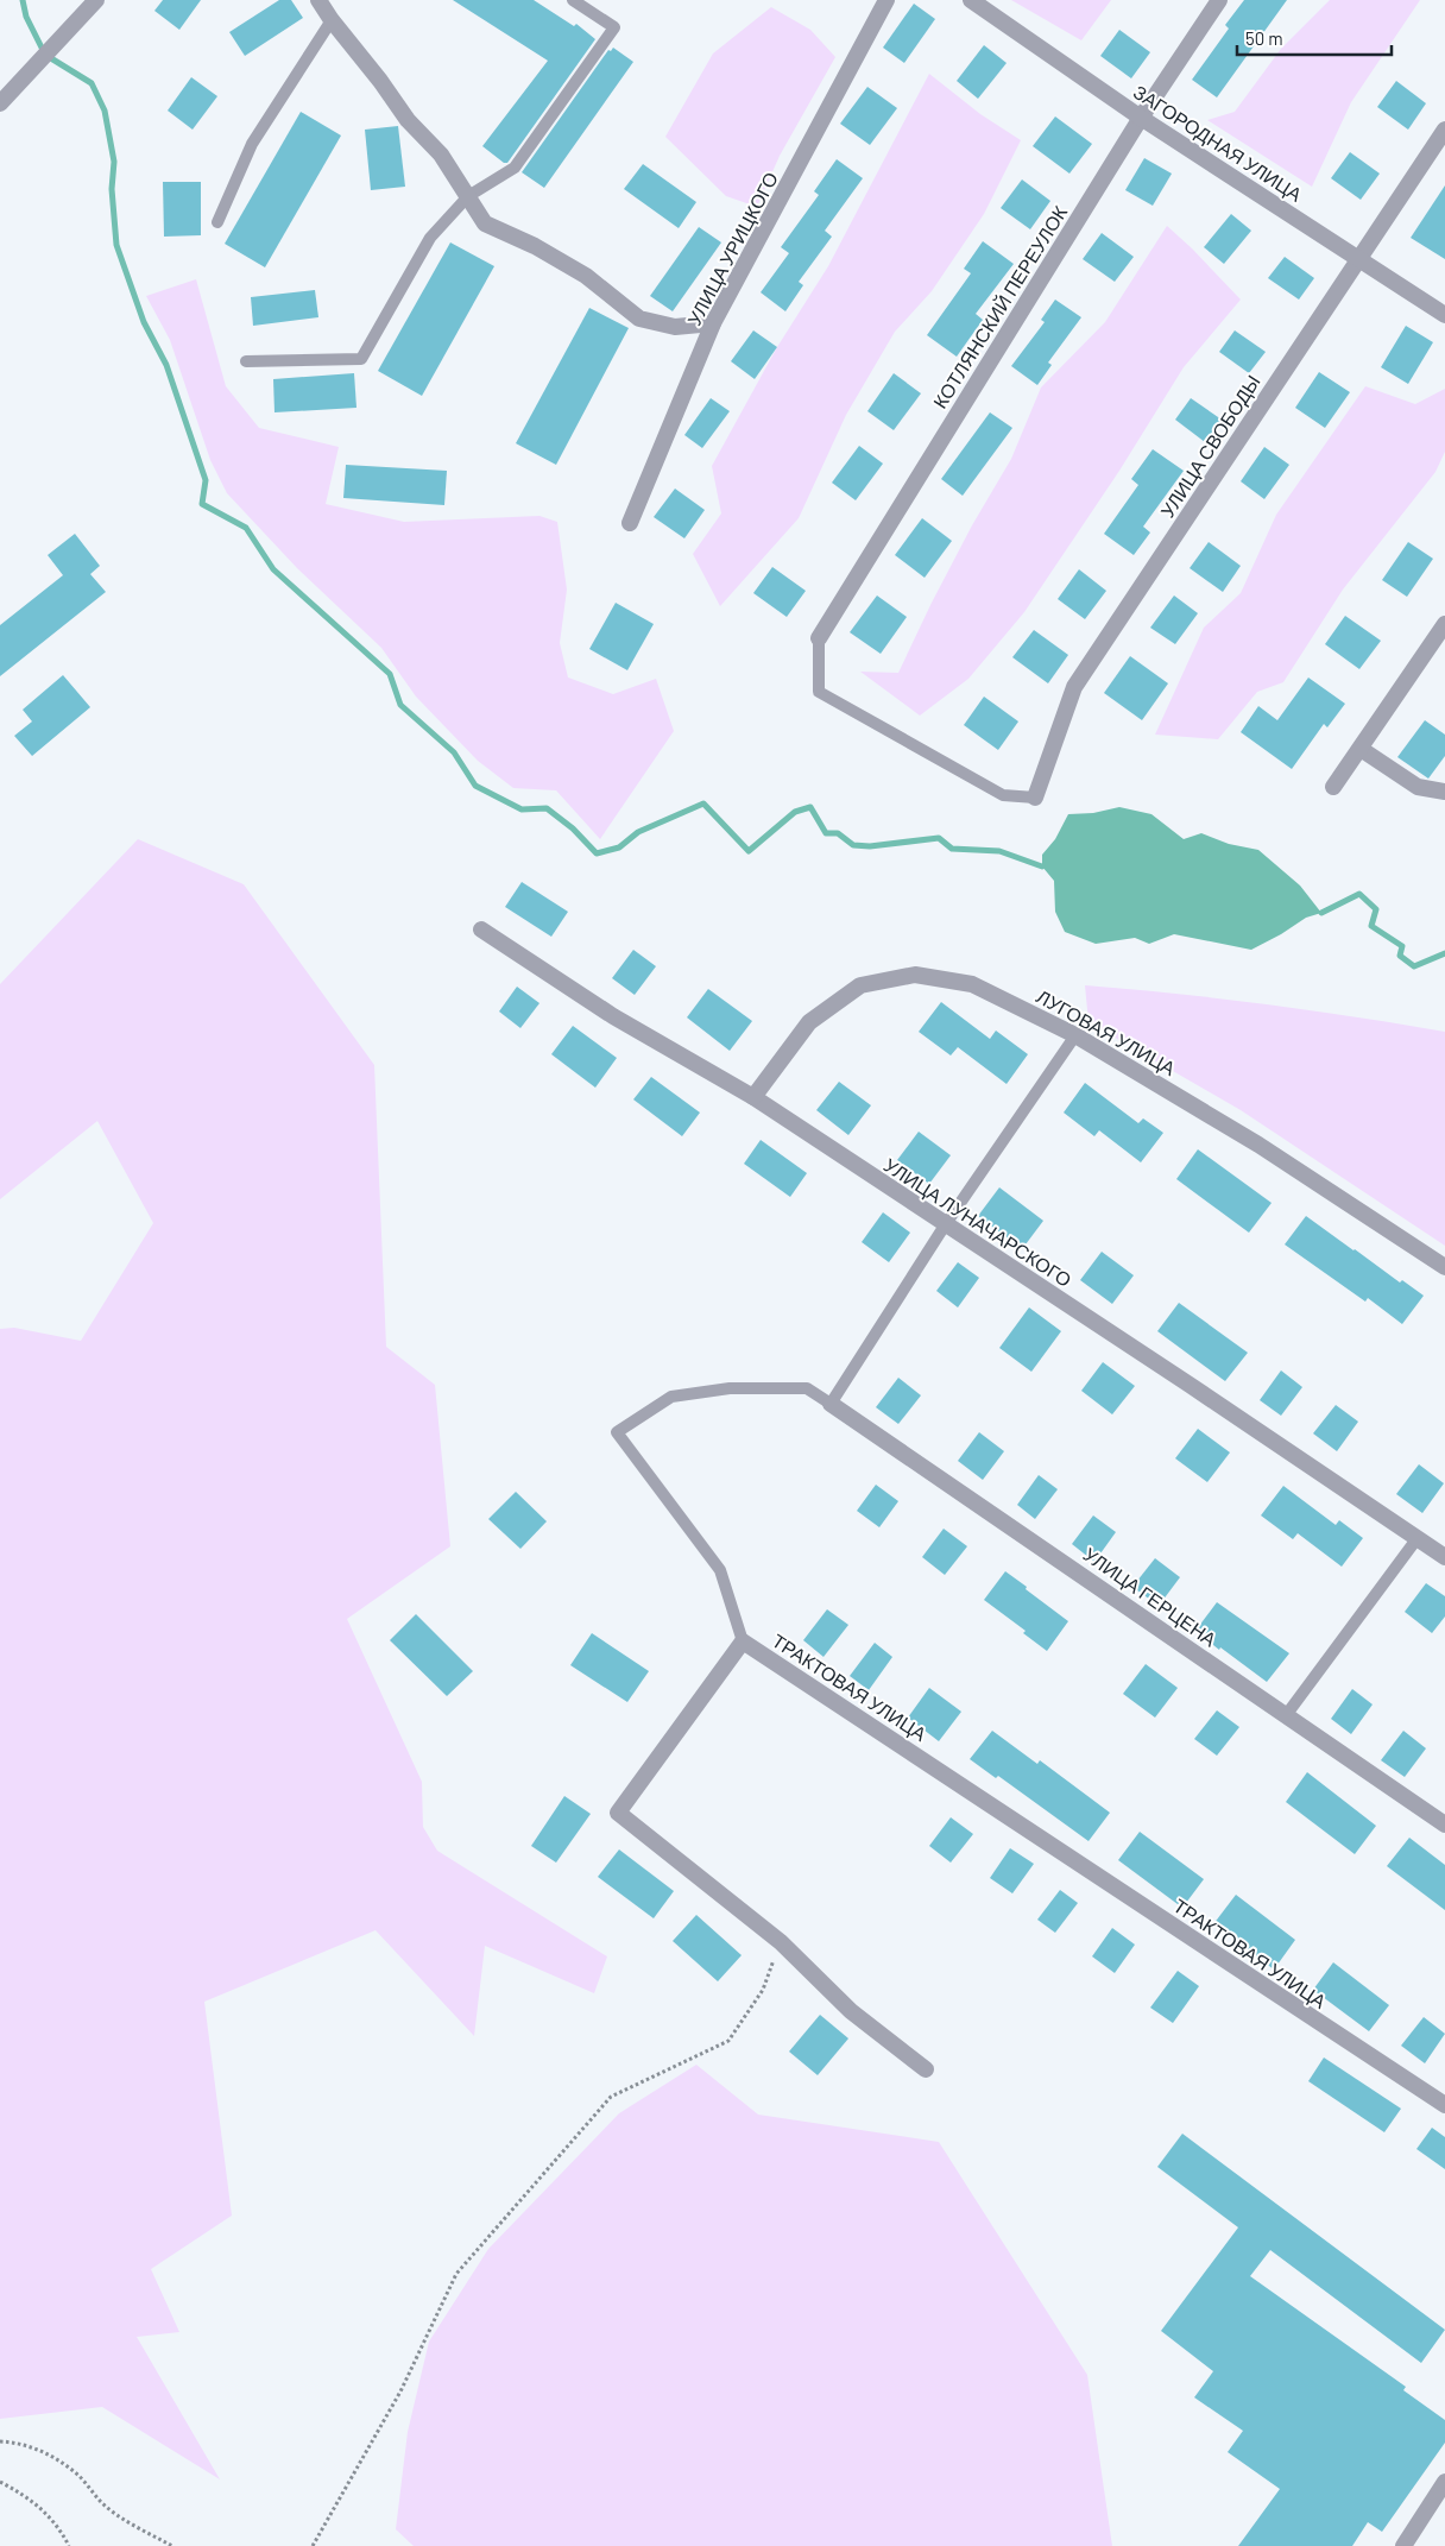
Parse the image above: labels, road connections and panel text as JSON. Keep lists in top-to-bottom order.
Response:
{
  "streets": {
    "street": [
      "ЗАГОРОДНАЯ УЛИЦА",
      "УЛИЦА УРИЦКОГО",
      "КОТЛЯНСКИЙ ПЕРЕУЛОК",
      "УЛИЦА СВОБОДЫ",
      "ЛУГОВАЯ УЛИЦА",
      "УЛИЦА ЛУНАЧАРСКОГО",
      "УЛИЦА ГЕРЦЕНА",
      "ТРАКТОВАЯ УЛИЦА"
    ]
  },
  "crossings": [
    ["ЗАГОРОДНАЯ УЛИЦА", "КОТЛЯНСКИЙ ПЕРЕУЛОК"],
    ["ЗАГОРОДНАЯ УЛИЦА", "УЛИЦА СВОБОДЫ"],
    ["ЛУГОВАЯ УЛИЦА", "УЛИЦА ЛУНАЧАРСКОГО"]
  ],
  "scale_bar": "50 m"
}
